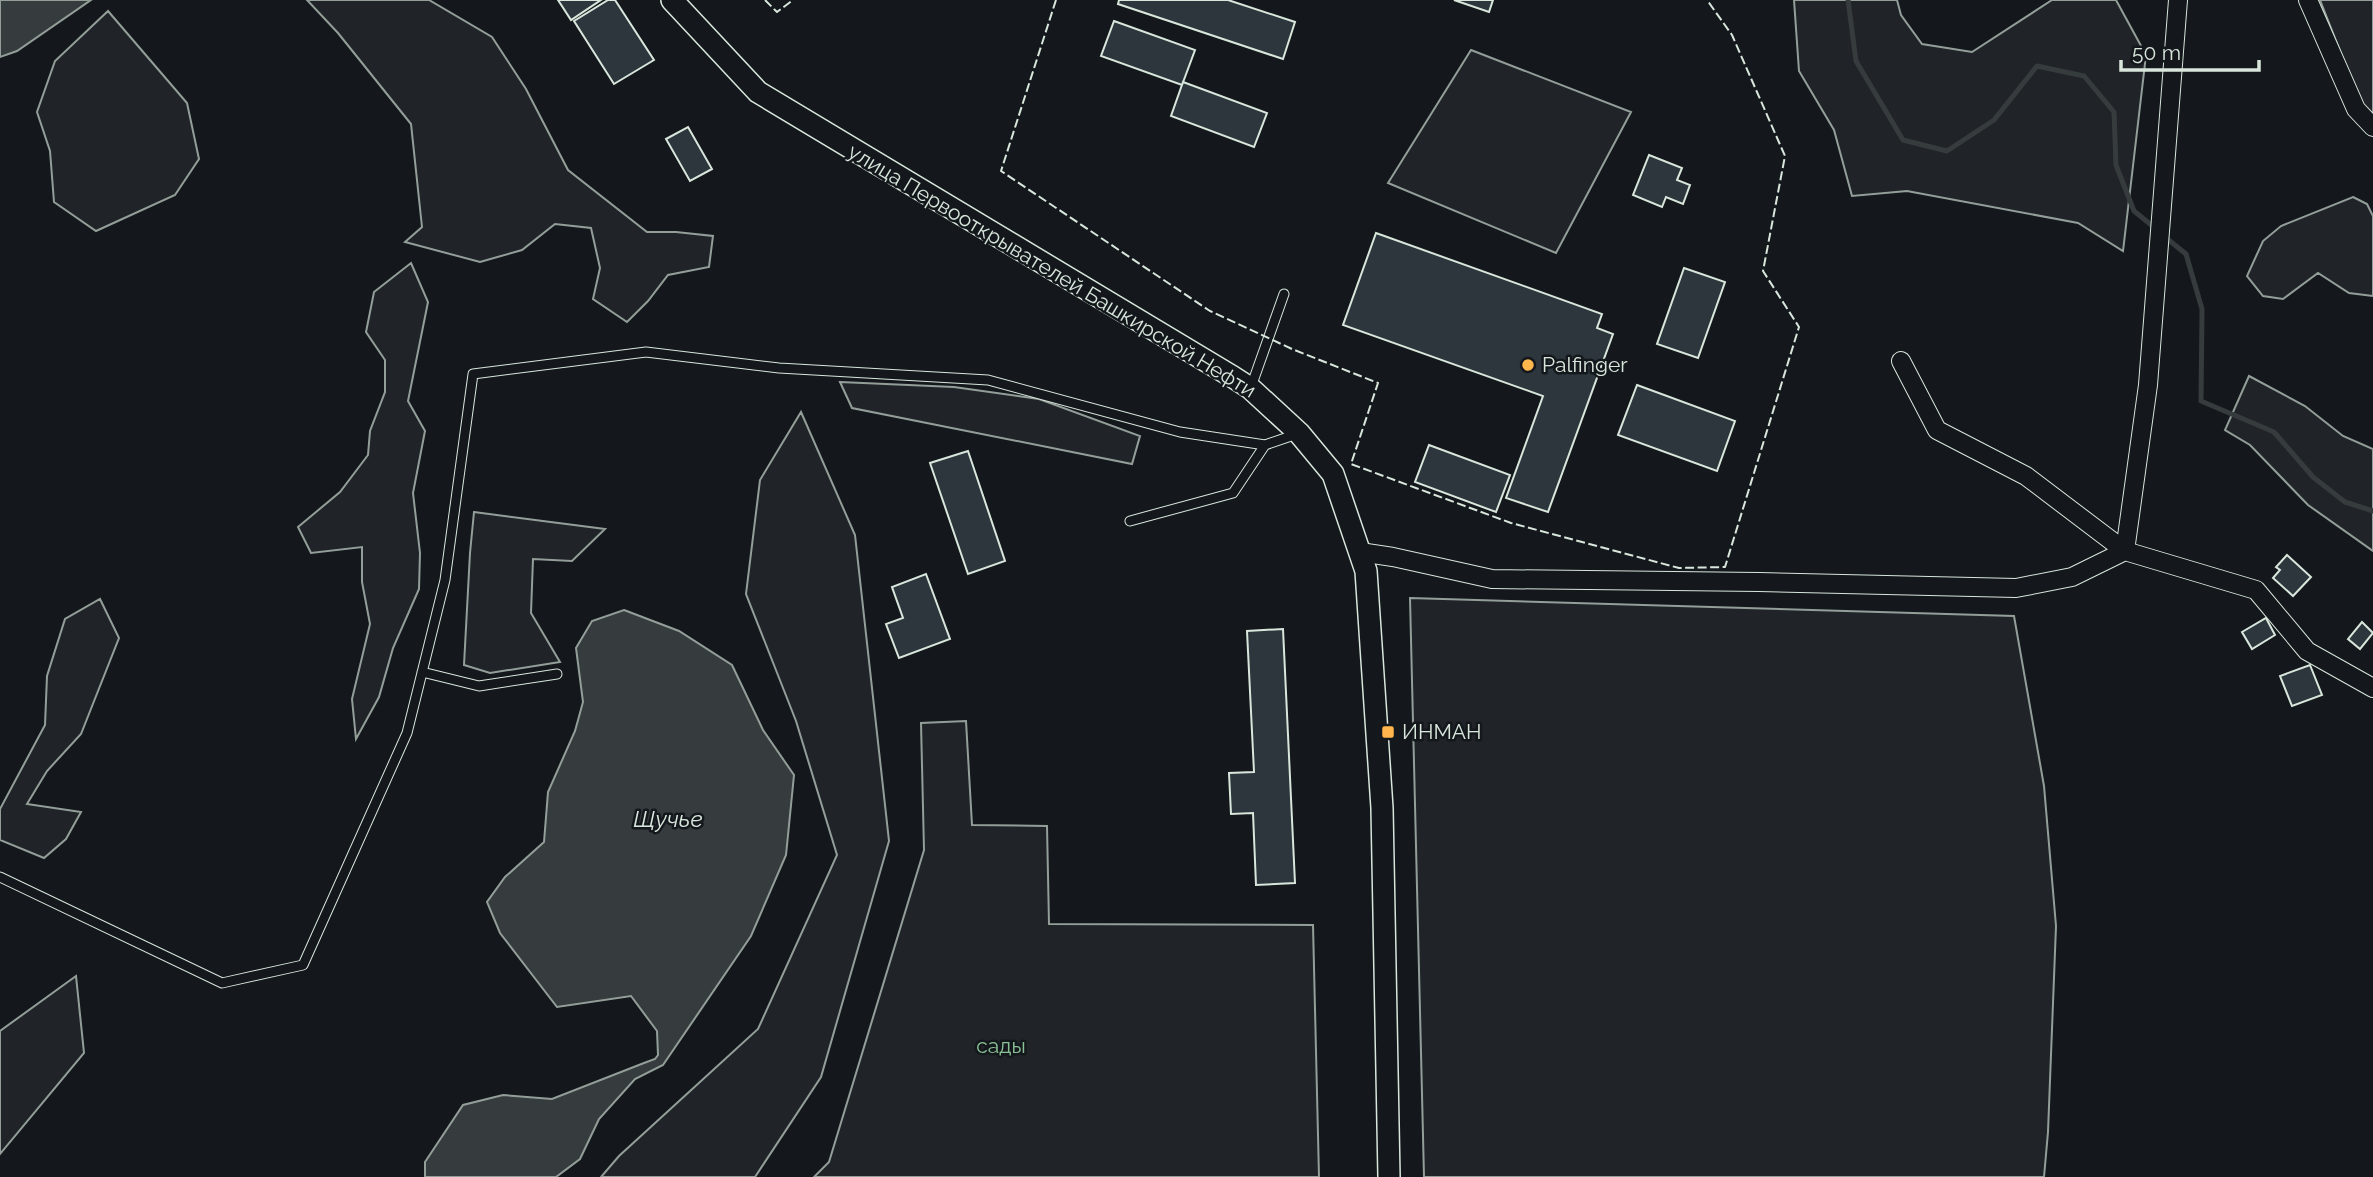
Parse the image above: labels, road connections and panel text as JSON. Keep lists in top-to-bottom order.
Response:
{
  "streets": {
    "street": ["улица Первооткрывателей Башкирской Нефти"]
  },
  "water": ["Щучье"],
  "parks": ["сады"],
  "places": {
    "other": ["Palfinger"],
    "transit": ["ИНМАН"]
  },
  "scale_bar": "50 m"
}
